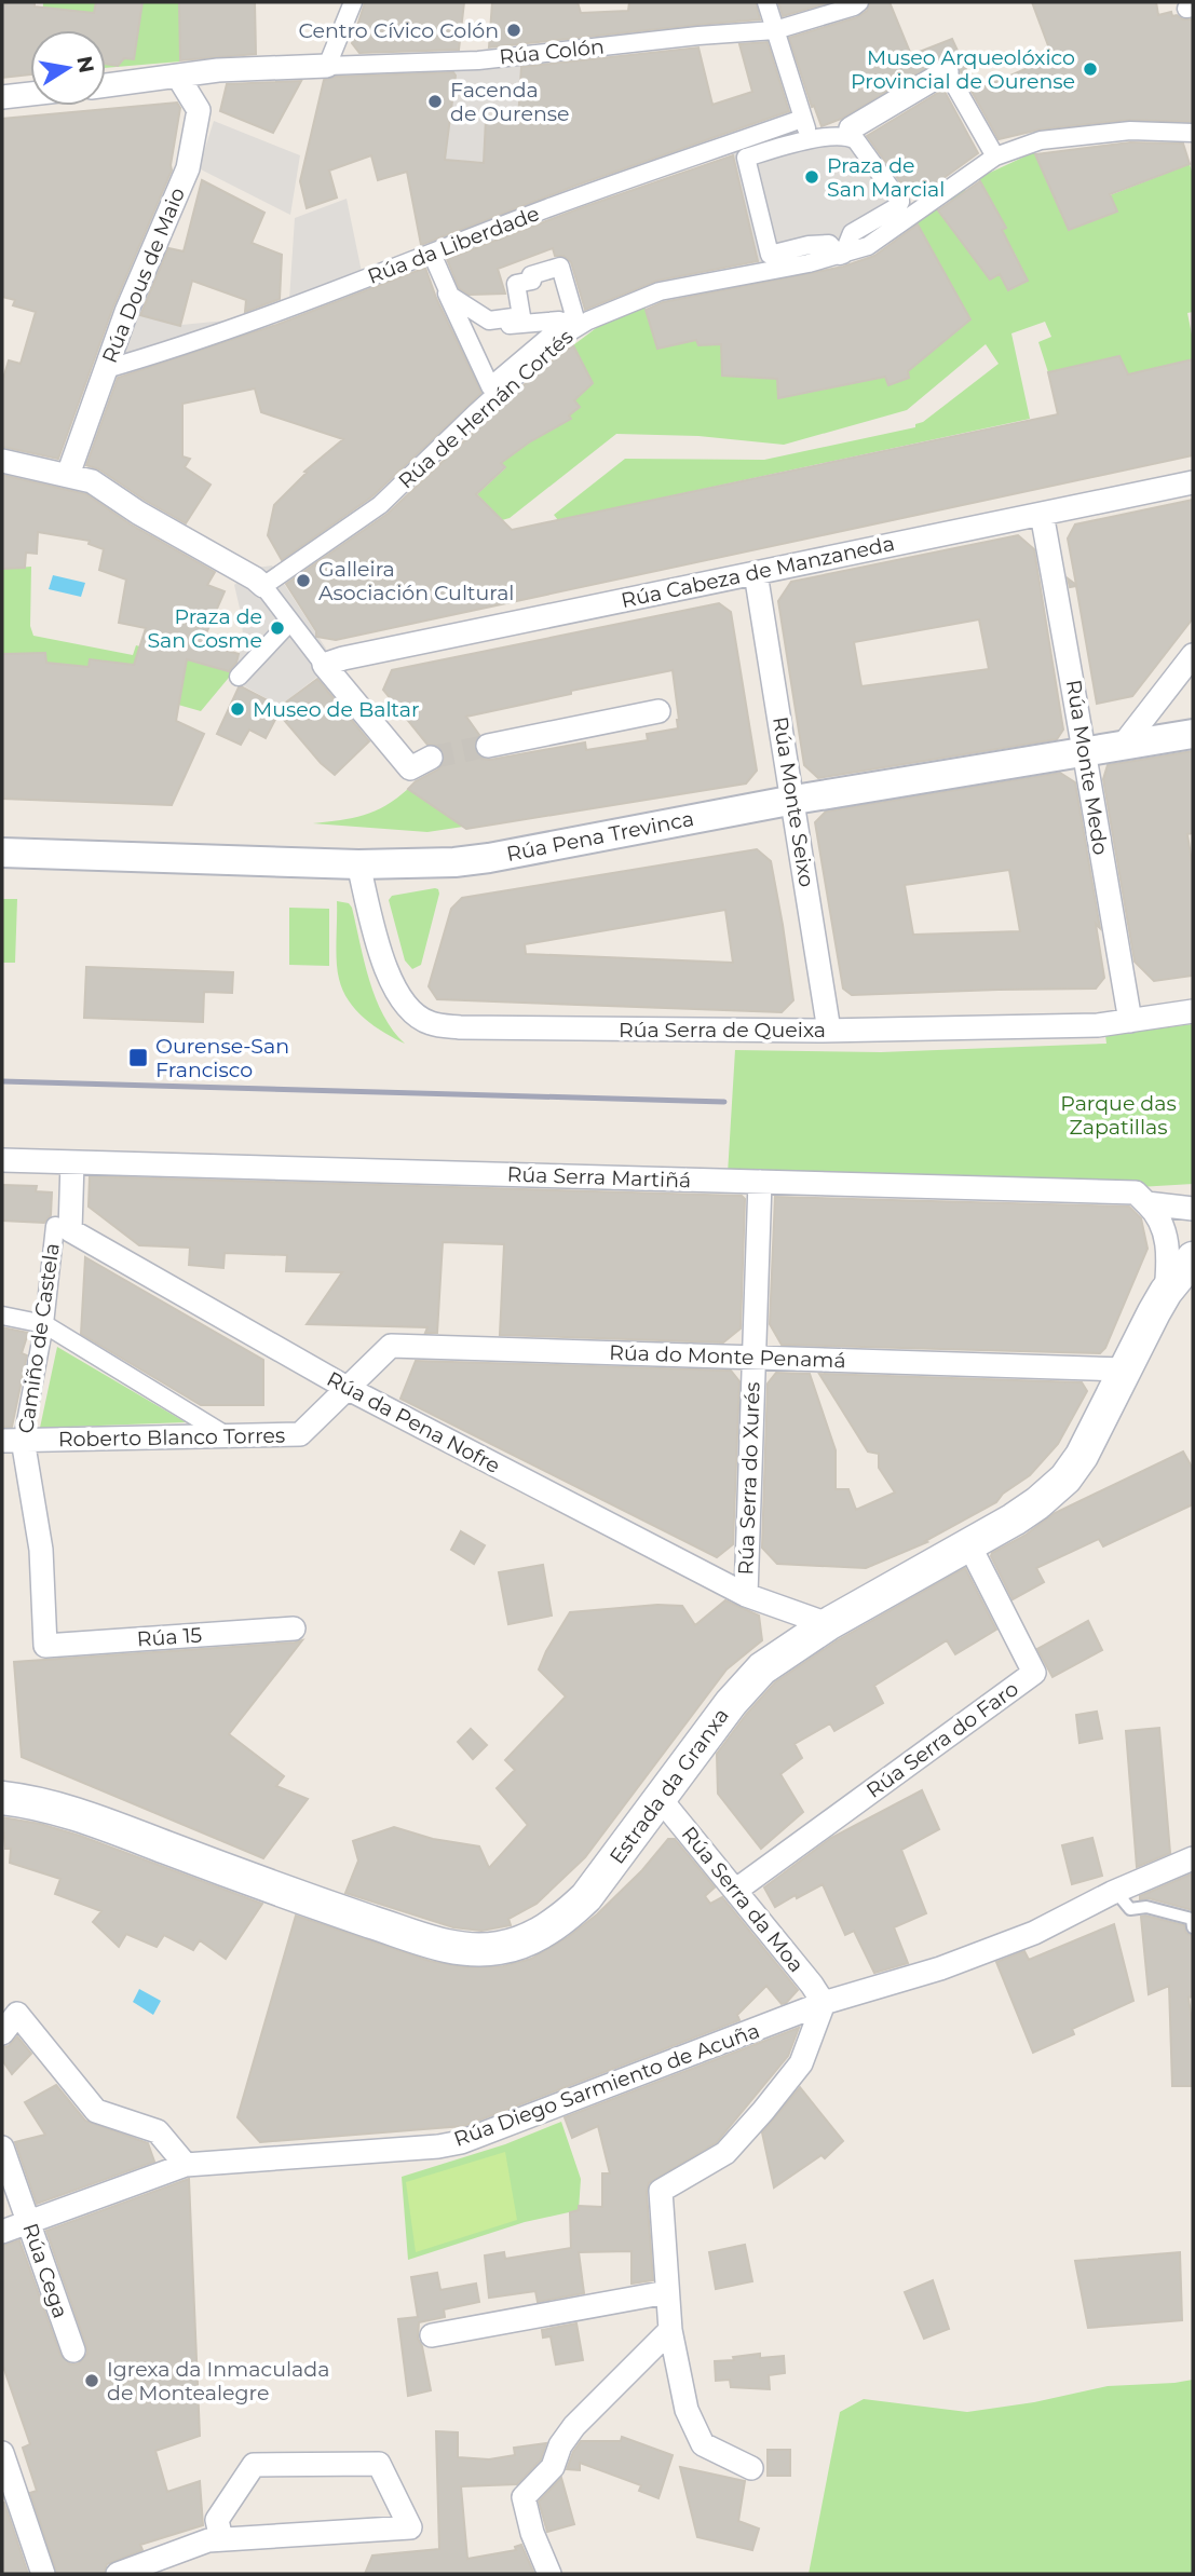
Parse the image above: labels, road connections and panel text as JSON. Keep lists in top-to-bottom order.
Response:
{
  "streets": {
    "main road": ["Estrada da Granxa"],
    "street": [
      "Rúa Colón",
      "Rúa da Liberdade",
      "Rúa Dous de Maio",
      "Rúa de Hernán Cortés",
      "Rúa Cabeza de Manzaneda",
      "Rúa Monte Medo",
      "Rúa Monte Seixo",
      "Rúa Pena Trevinca",
      "Rúa Serra de Queixa",
      "Rúa Serra Martiñá",
      "Camiño de Castela",
      "Rúa do Monte Penamá",
      "Rúa da Pena Nofre",
      "Roberto Blanco Torres",
      "Rúa Serra do Xurés",
      "Rúa 15",
      "Rúa Serra do Faro",
      "Rúa Serra da Moa",
      "Rúa Diego Sarmiento de Acuña",
      "Rúa Cega"
    ]
  },
  "crossings": [
    ["Rúa da Liberdade", "Rúa Dous de Maio"],
    ["Rúa Cabeza de Manzaneda", "Rúa Monte Medo"],
    ["Rúa Cabeza de Manzaneda", "Rúa Monte Seixo"],
    ["Rúa Monte Medo", "Rúa Pena Trevinca"],
    ["Rúa Monte Medo", "Rúa Serra de Queixa"],
    ["Rúa Monte Seixo", "Rúa Pena Trevinca"],
    ["Rúa Monte Seixo", "Rúa Serra de Queixa"],
    ["Rúa Pena Trevinca", "Rúa Serra de Queixa"],
    ["Rúa Serra Martiñá", "Rúa Serra do Xurés"],
    ["Camiño de Castela", "Rúa da Pena Nofre"],
    ["Camiño de Castela", "Roberto Blanco Torres"],
    ["Camiño de Castela", "Rúa 15"],
    ["Rúa do Monte Penamá", "Rúa da Pena Nofre"],
    ["Rúa do Monte Penamá", "Roberto Blanco Torres"],
    ["Rúa do Monte Penamá", "Rúa Serra do Xurés"],
    ["Rúa do Monte Penamá", "Estrada da Granxa"],
    ["Rúa da Pena Nofre", "Roberto Blanco Torres"],
    ["Rúa da Pena Nofre", "Rúa Serra do Xurés"],
    ["Rúa da Pena Nofre", "Estrada da Granxa"],
    ["Rúa Serra do Faro", "Estrada da Granxa"],
    ["Rúa Serra do Faro", "Rúa Serra da Moa"],
    ["Estrada da Granxa", "Rúa Serra da Moa"],
    ["Rúa Serra da Moa", "Rúa Diego Sarmiento de Acuña"],
    ["Rúa Diego Sarmiento de Acuña", "Rúa Cega"]
  ],
  "parks": ["Parque das Zapatillas"],
  "places": {
    "other": [
      "Centro Cívico Colón",
      "Museo Arqueolóxico Provincial de Ourense",
      "Facenda de Ourense",
      "Praza de San Marcial",
      "Galleira Asociación Cultural",
      "Praza de San Cosme",
      "Museo de Baltar",
      "Igrexa da Inmaculada de Montealegre"
    ],
    "transit": ["Ourense-San Francisco"]
  },
  "north": "right"
}
